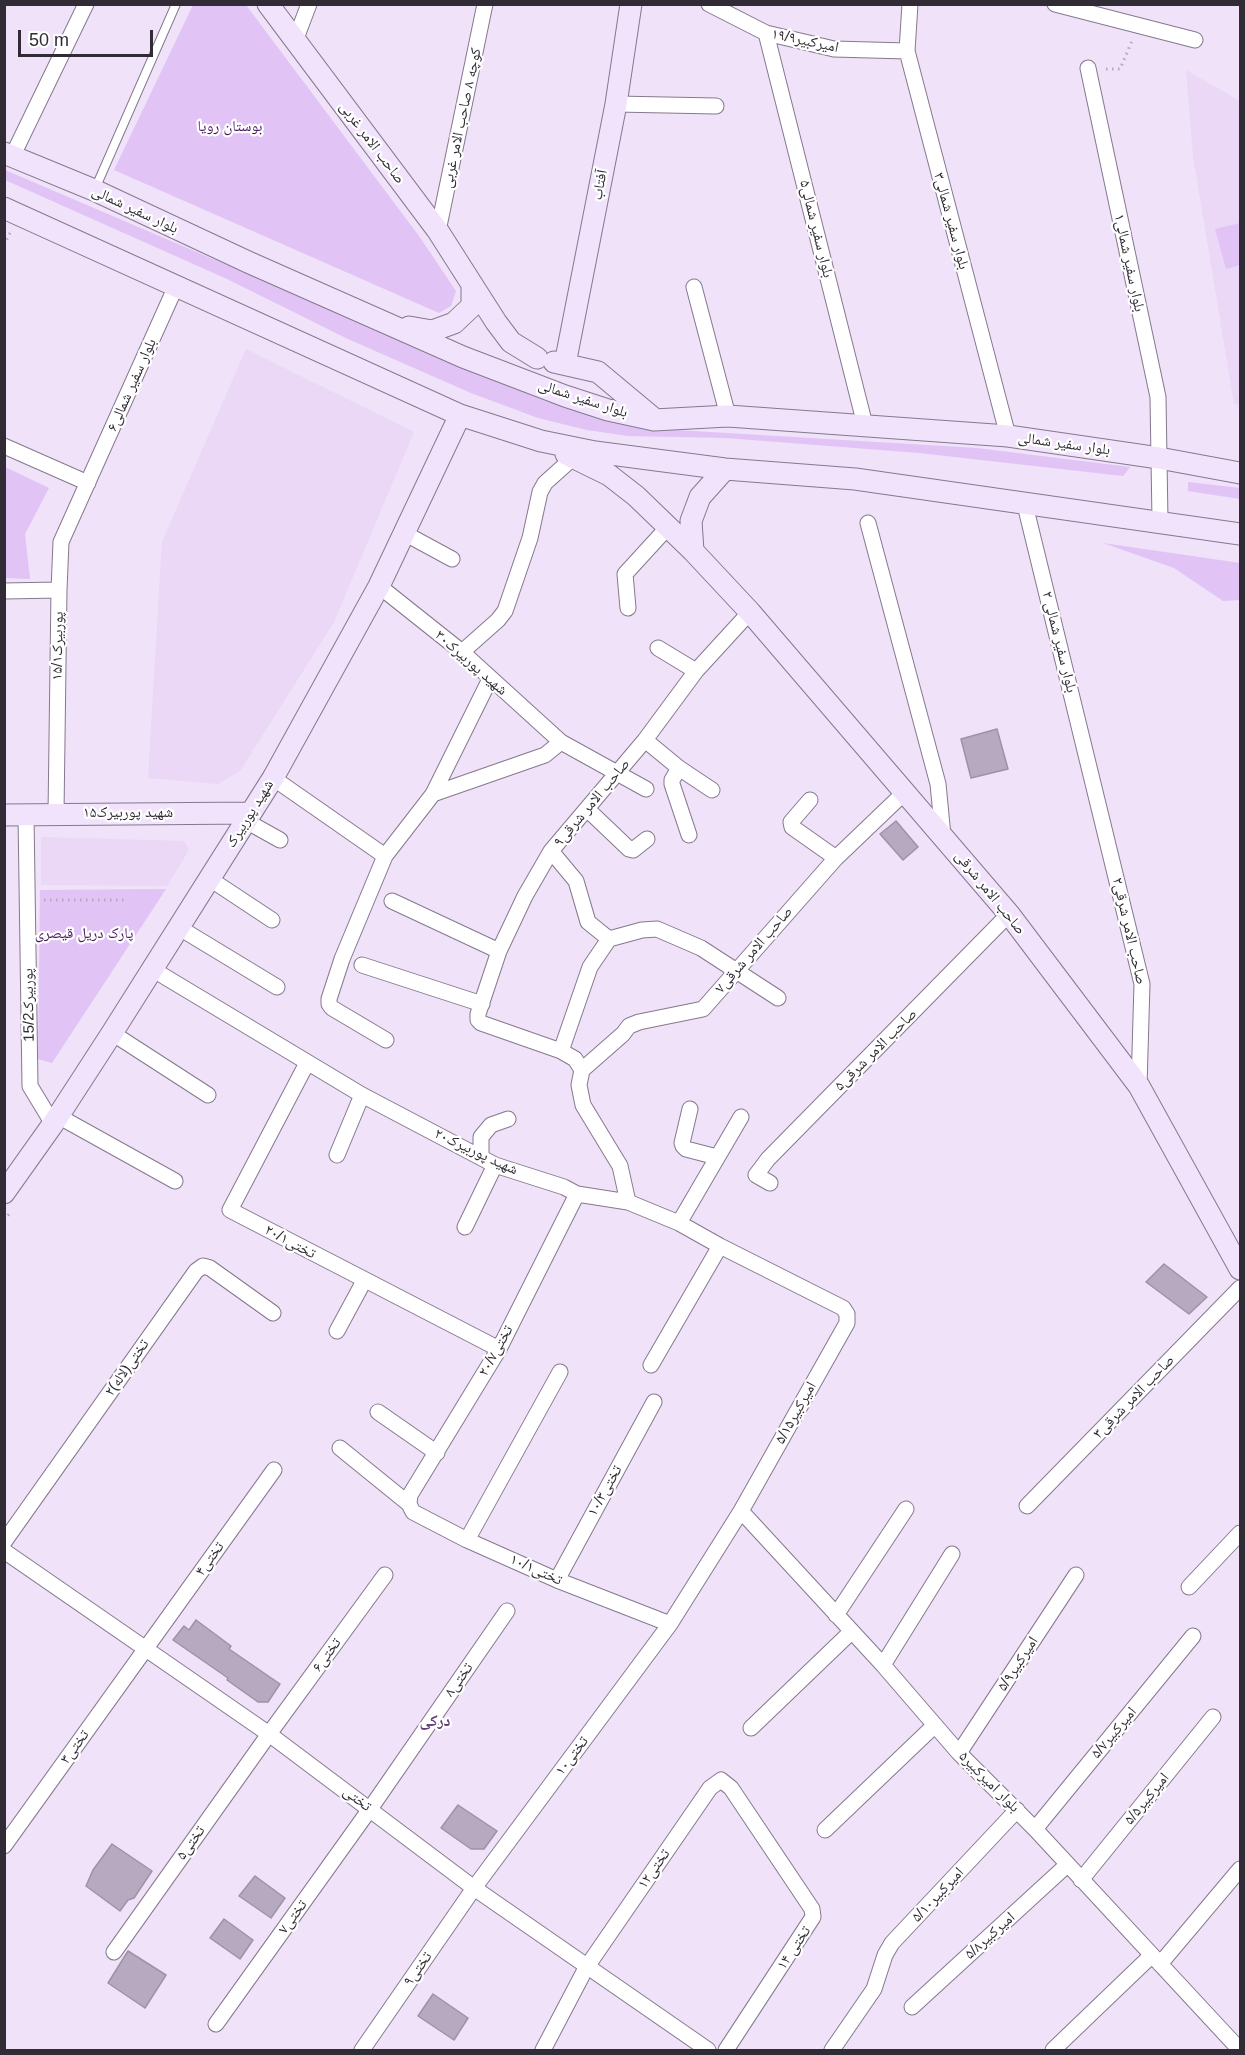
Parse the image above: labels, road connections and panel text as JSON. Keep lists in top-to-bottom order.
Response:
{
  "streets": {
    "street": [
      "امیرکبیر۱۹/۹",
      "کوچه ۸ صاحب الامر غربی",
      "صاحب الامر غربی",
      "آفتاب",
      "بلوار سفیر شمالی",
      "بلوار سفیر شمالی۳",
      "بلوار سفیر شمالی۵",
      "بلوار سفیر شمالی۱",
      "بلوار سفیر شمالی۶",
      "بلوار سفیر شمالی ۲",
      "پوربیرک۱۵/۱",
      "شهید پوربیرک۳۰",
      "صاحب الامر شرقی۹",
      "شهید پوربیرک۱۵",
      "شهید پوربیرک",
      "صاحب الامر شرقی",
      "۲صاحب الامر شرقی",
      "صاحب الامر شرقی۷",
      "پوربیرک15/2",
      "صاحب الامر شرقی۵",
      "شهید پوربیرک۲۰",
      "تختی۲۰/۱",
      "تختی۲۰/۷",
      "۲تختی(لاله)",
      "صاحب الامر شرقی۳",
      "امیرکبیر۵/۱۵",
      "تختی۱۰/۳",
      "تختی۴",
      "تختی۱۰/۱",
      "تختی۶",
      "امیرکبیر۵/۹",
      "تختی۸",
      "امیرکبیر۵/۷",
      "تختی۳",
      "تختی۱۰",
      "بلوار امیرکبیر۵",
      "تختی",
      "امیرکبیر۵/۵",
      "تختی۵",
      "تختی۱۲",
      "امیرکبیر۵/۱۰",
      "تختی۷",
      "امیرکبیر۵/۸",
      "تختی ۱۴",
      "تختی۹"
    ]
  },
  "crossings": [
    ["امیرکبیر۱۹/۹", "بلوار سفیر شمالی۳"],
    ["امیرکبیر۱۹/۹", "بلوار سفیر شمالی۵"],
    ["کوچه ۸ صاحب الامر غربی", "صاحب الامر غربی"],
    ["بلوار سفیر شمالی", "بلوار سفیر شمالی۳"],
    ["بلوار سفیر شمالی", "بلوار سفیر شمالی۵"],
    ["بلوار سفیر شمالی", "بلوار سفیر شمالی۱"],
    ["بلوار سفیر شمالی۶", "پوربیرک۱۵/۱"],
    ["بلوار سفیر شمالی ۲", "۲صاحب الامر شرقی"],
    ["پوربیرک۱۵/۱", "شهید پوربیرک۱۵"],
    ["شهید پوربیرک۳۰", "صاحب الامر شرقی۹"],
    ["شهید پوربیرک۳۰", "شهید پوربیرک"],
    ["صاحب الامر شرقی۹", "صاحب الامر شرقی"],
    ["شهید پوربیرک۱۵", "شهید پوربیرک"],
    ["شهید پوربیرک۱۵", "پوربیرک15/2"],
    ["شهید پوربیرک", "پوربیرک15/2"],
    ["شهید پوربیرک", "شهید پوربیرک۲۰"],
    ["صاحب الامر شرقی", "۲صاحب الامر شرقی"],
    ["صاحب الامر شرقی", "صاحب الامر شرقی۷"],
    ["صاحب الامر شرقی", "صاحب الامر شرقی۵"],
    ["شهید پوربیرک۲۰", "تختی۲۰/۱"],
    ["شهید پوربیرک۲۰", "تختی۲۰/۷"],
    ["شهید پوربیرک۲۰", "امیرکبیر۵/۱۵"],
    ["تختی۲۰/۱", "تختی۲۰/۷"],
    ["تختی۲۰/۷", "تختی۱۰/۱"],
    ["امیرکبیر۵/۱۵", "تختی۱۰/۱"],
    ["امیرکبیر۵/۱۵", "تختی۱۰"],
    ["امیرکبیر۵/۱۵", "بلوار امیرکبیر۵"],
    ["تختی۱۰/۳", "تختی۱۰/۱"],
    ["تختی۴", "تختی۳"],
    ["تختی۴", "تختی"],
    ["تختی۱۰/۱", "تختی۱۰"],
    ["تختی۶", "تختی"],
    ["تختی۶", "تختی۵"],
    ["امیرکبیر۵/۹", "بلوار امیرکبیر۵"],
    ["تختی۸", "تختی"],
    ["تختی۸", "تختی۷"],
    ["امیرکبیر۵/۷", "بلوار امیرکبیر۵"],
    ["تختی۳", "تختی"],
    ["تختی۱۰", "تختی"],
    ["تختی۱۰", "تختی۹"],
    ["بلوار امیرکبیر۵", "امیرکبیر۵/۵"],
    ["بلوار امیرکبیر۵", "امیرکبیر۵/۱۰"],
    ["بلوار امیرکبیر۵", "امیرکبیر۵/۸"],
    ["تختی", "تختی۵"],
    ["تختی", "تختی۱۲"],
    ["تختی", "تختی۷"],
    ["تختی", "تختی۹"],
    ["تختی۱۲", "تختی ۱۴"]
  ],
  "districts": ["درکی"],
  "parks": ["بوستان رویا", "پارک دریل قیصری"],
  "scale_bar": "50 m"
}
